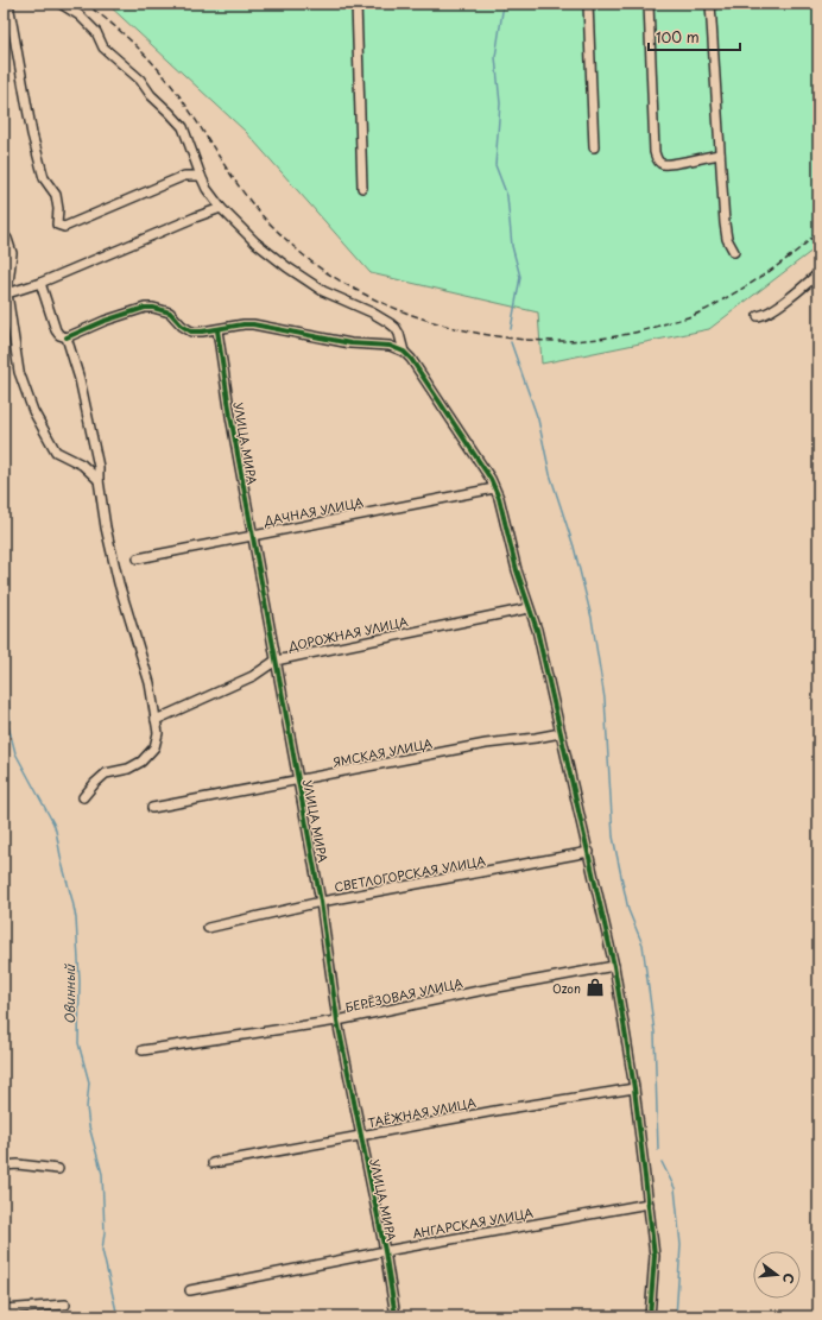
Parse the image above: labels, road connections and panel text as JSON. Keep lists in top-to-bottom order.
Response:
{
  "streets": {
    "street": [
      "УЛИЦА МИРА",
      "ДАЧНАЯ УЛИЦА",
      "ДОРОЖНАЯ УЛИЦА",
      "ЯМСКАЯ УЛИЦА",
      "СВЕТЛОГОРСКАЯ УЛИЦА",
      "БЕРЁЗОВАЯ УЛИЦА",
      "ТАЁЖНАЯ УЛИЦА",
      "АНГАРСКАЯ УЛИЦА"
    ]
  },
  "crossings": [
    ["УЛИЦА МИРА", "ДАЧНАЯ УЛИЦА"],
    ["УЛИЦА МИРА", "ДОРОЖНАЯ УЛИЦА"],
    ["УЛИЦА МИРА", "ЯМСКАЯ УЛИЦА"],
    ["УЛИЦА МИРА", "СВЕТЛОГОРСКАЯ УЛИЦА"],
    ["УЛИЦА МИРА", "БЕРЁЗОВАЯ УЛИЦА"],
    ["УЛИЦА МИРА", "ТАЁЖНАЯ УЛИЦА"],
    ["УЛИЦА МИРА", "АНГАРСКАЯ УЛИЦА"]
  ],
  "water": ["Овинный"],
  "places": {
    "shop": ["Ozon"]
  },
  "scale_bar": "100 m",
  "north": "right"
}
